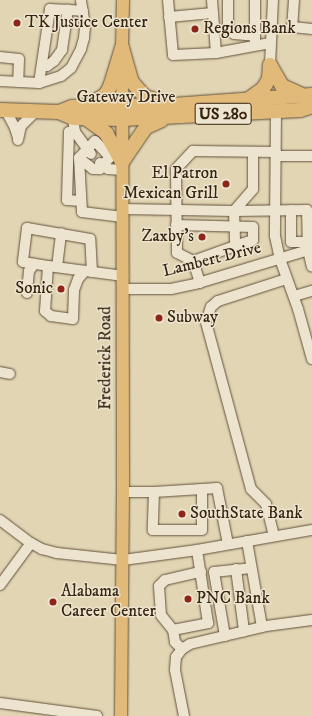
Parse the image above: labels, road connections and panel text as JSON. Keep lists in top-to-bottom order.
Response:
{
  "streets": {
    "highway": ["Gateway Drive", "US 280"],
    "main road": ["Frederick Road"],
    "street": ["Lambert Drive"]
  },
  "crossings": [
    ["Gateway Drive", "Lambert Drive"],
    ["Gateway Drive", "Frederick Road"],
    ["Lambert Drive", "Frederick Road"]
  ],
  "places": [
    "TK Justice Center",
    "Regions Bank",
    "El Patron Mexican Grill",
    "Zaxby's",
    "Sonic",
    "Subway",
    "SouthState Bank",
    "PNC Bank",
    "Alabama Career Center"
  ]
}
